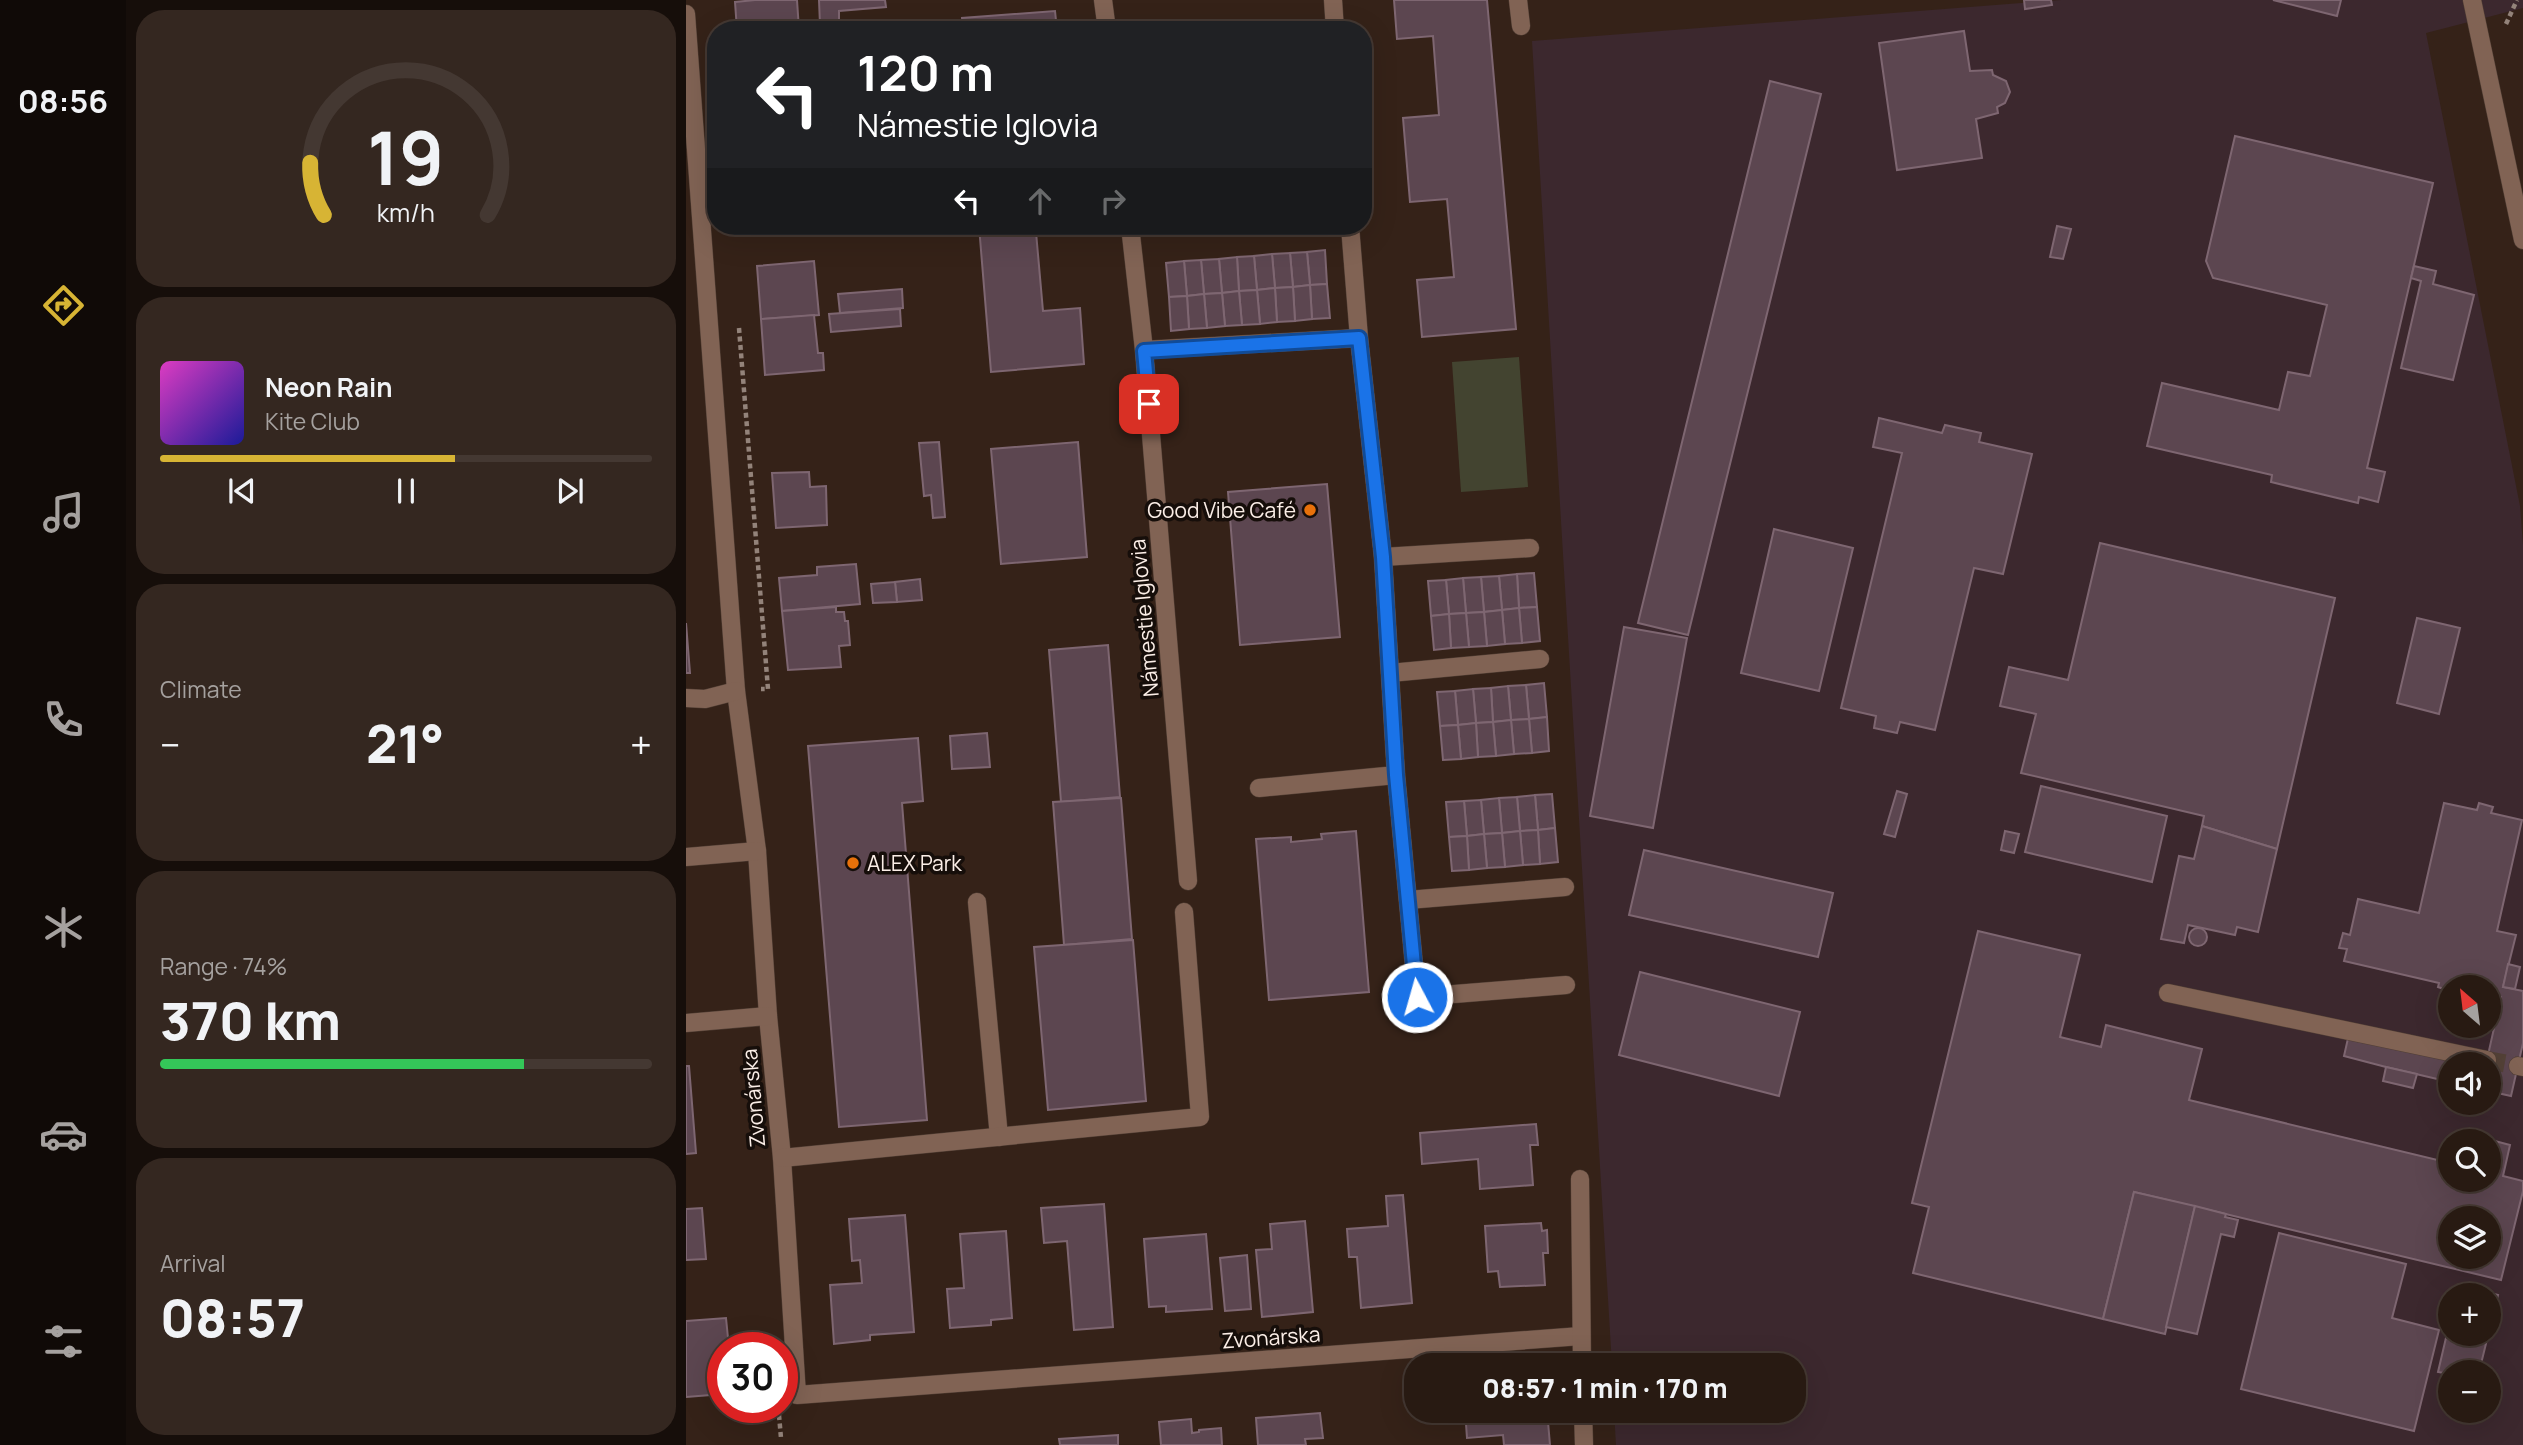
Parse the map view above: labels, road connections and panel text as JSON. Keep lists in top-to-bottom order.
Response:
{
  "streets": {
    "street": ["Námestie Iglovia", "Zvonárska"]
  },
  "places": ["Good Vibe Café", "ALEX Park"],
  "north": "top left",
  "page": {
    "tabs": "08:56",
    "turn": ["120 m", "Námestie Iglovia"],
    "song": ["Neon Rain", "Kite Club"],
    "tile": [
      "Climate",
      ["Range · 74%", "370 km"],
      ["Arrival", "08:57"]
    ],
    "heat": ["−", "21°", "+"],
    "map_buttons": ["+", "−"],
    "limit": "30",
    "trip": "08:57 · 1 min · 170 m",
    "gauge": ["19", "km/h"]
  }
}
